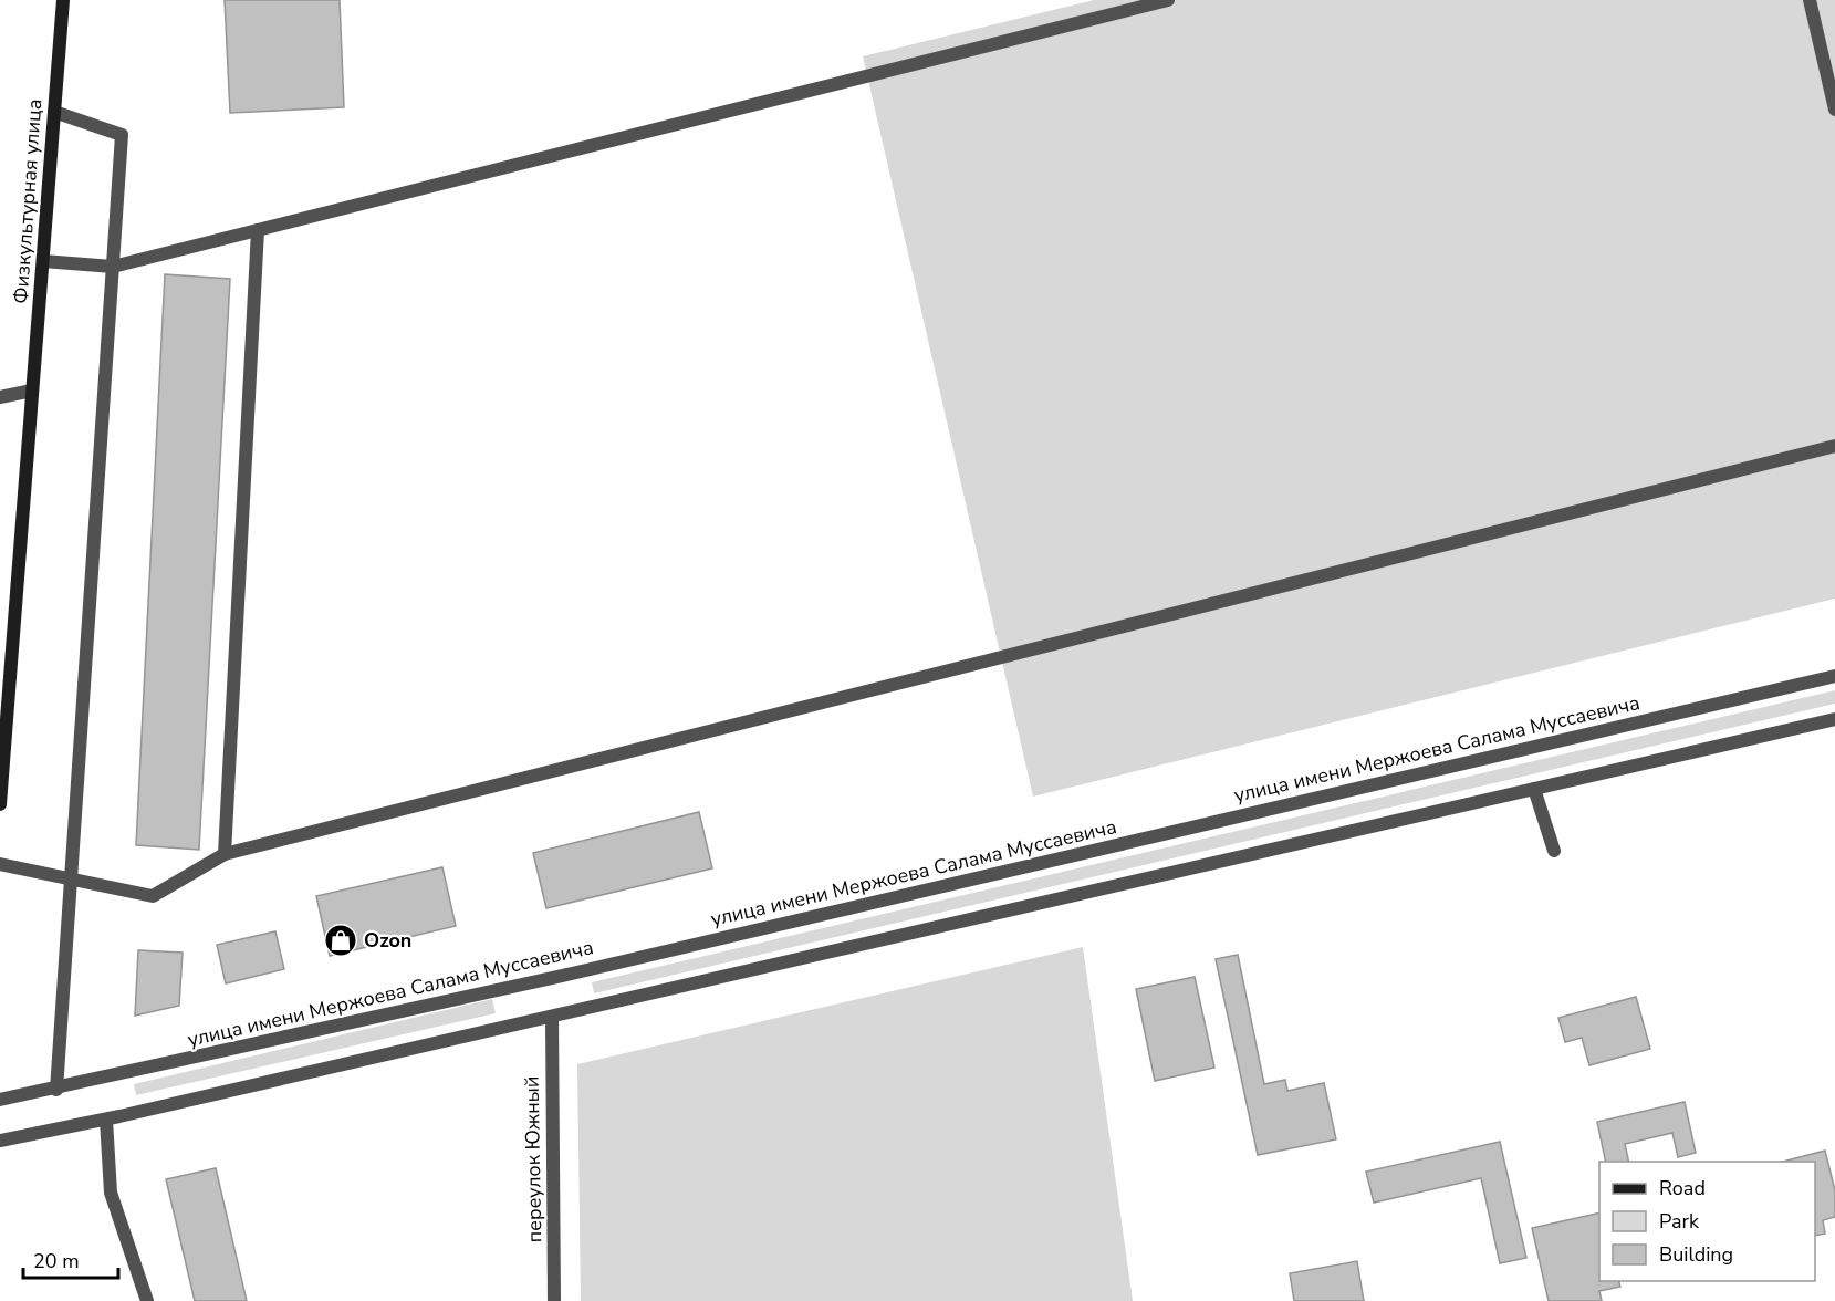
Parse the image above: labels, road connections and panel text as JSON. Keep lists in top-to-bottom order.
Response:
{
  "streets": {
    "main road": ["Физкультурная улица"],
    "street": ["улица имени Мержоева Салама Муссаевича", "переулок Южный"]
  },
  "places": {
    "shop": ["Ozon"]
  },
  "legend": ["Road", "Park", "Building"],
  "scale_bar": "20 m"
}
